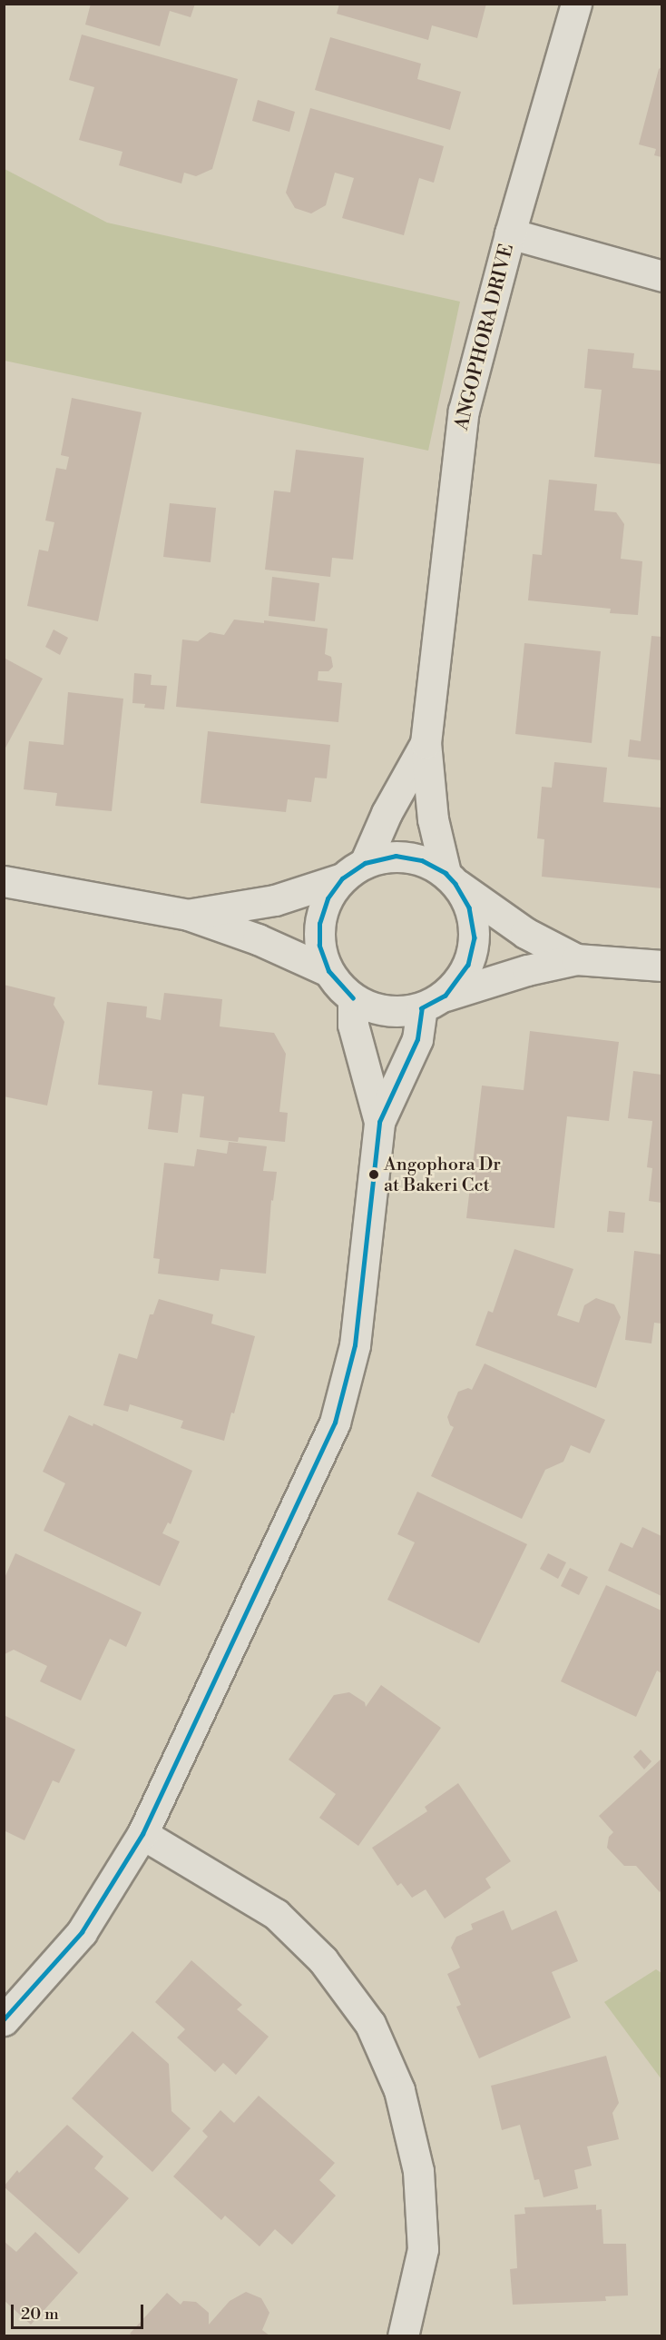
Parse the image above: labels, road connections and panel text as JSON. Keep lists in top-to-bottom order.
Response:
{
  "streets": {
    "street": ["ANGOPHORA DRIVE"]
  },
  "places": ["Angophora Dr at Bakeri Cct"],
  "scale_bar": "20 m"
}
